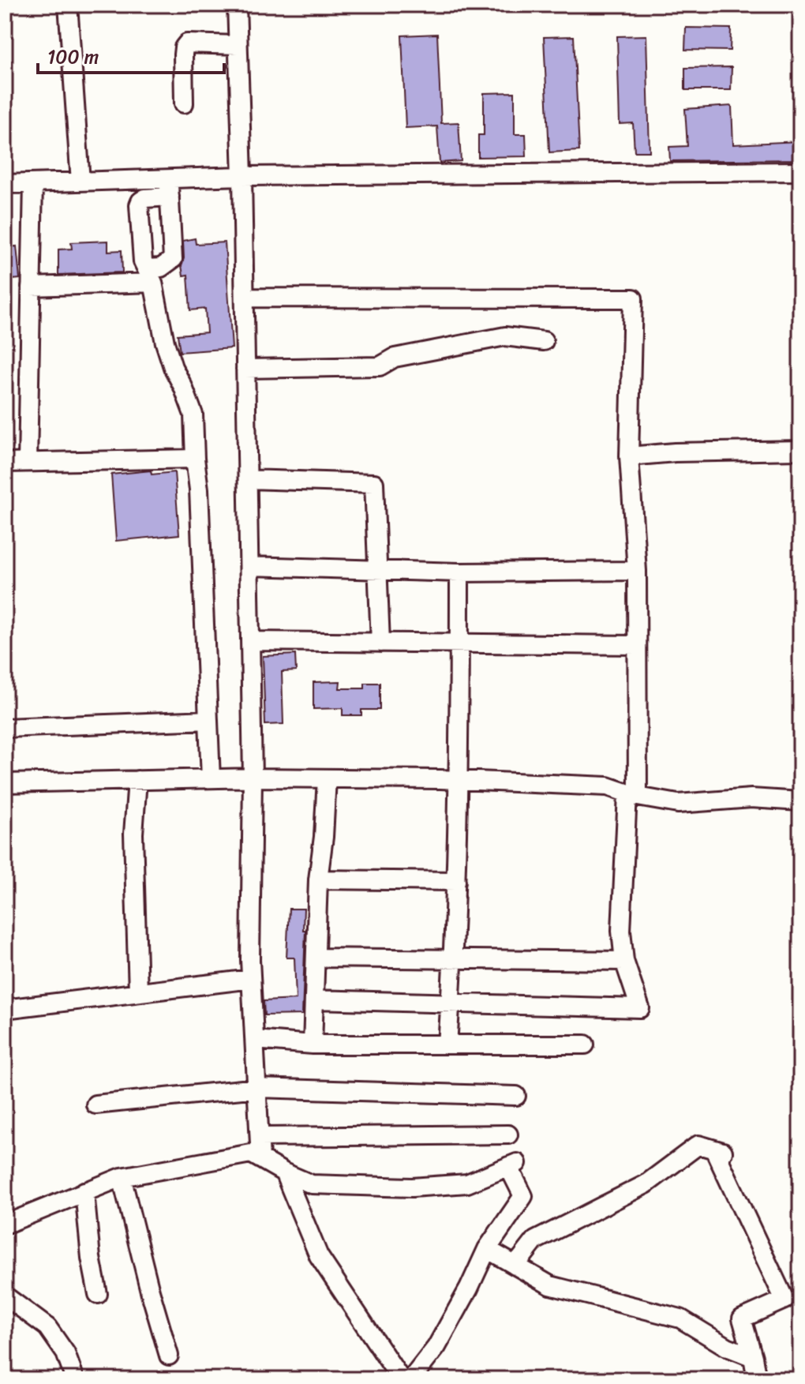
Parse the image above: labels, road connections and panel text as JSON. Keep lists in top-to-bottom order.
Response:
{
  "scale_bar": "100 m"
}
